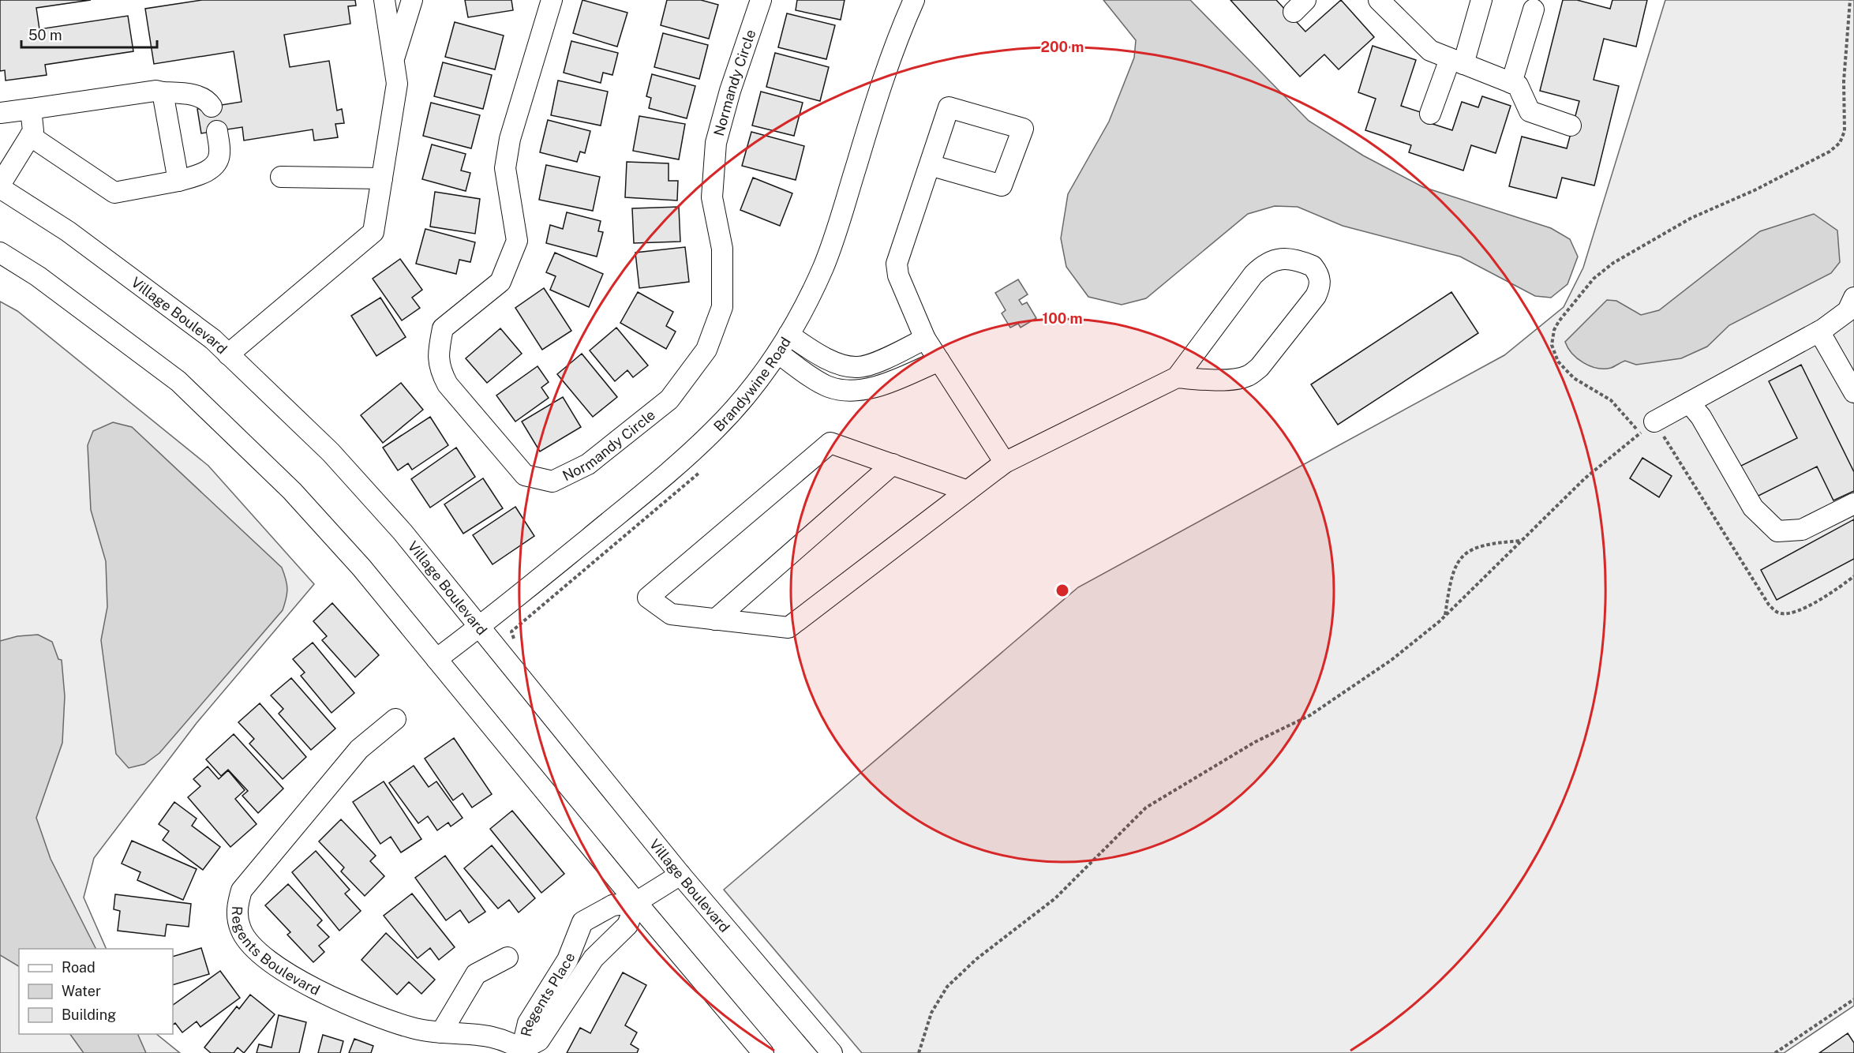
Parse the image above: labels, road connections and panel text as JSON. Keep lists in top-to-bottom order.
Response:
{
  "streets": {
    "street": [
      "Normandy Circle",
      "Village Boulevard",
      "Brandywine Road",
      "Regents Boulevard",
      "Regents Place"
    ]
  },
  "crossings": [
    ["Village Boulevard", "Brandywine Road"],
    ["Village Boulevard", "Regents Place"],
    ["Regents Boulevard", "Regents Place"]
  ],
  "legend": ["Road", "Water", "Building"],
  "scale_bar": "50 m",
  "rings": ["200 m", "100 m"]
}
